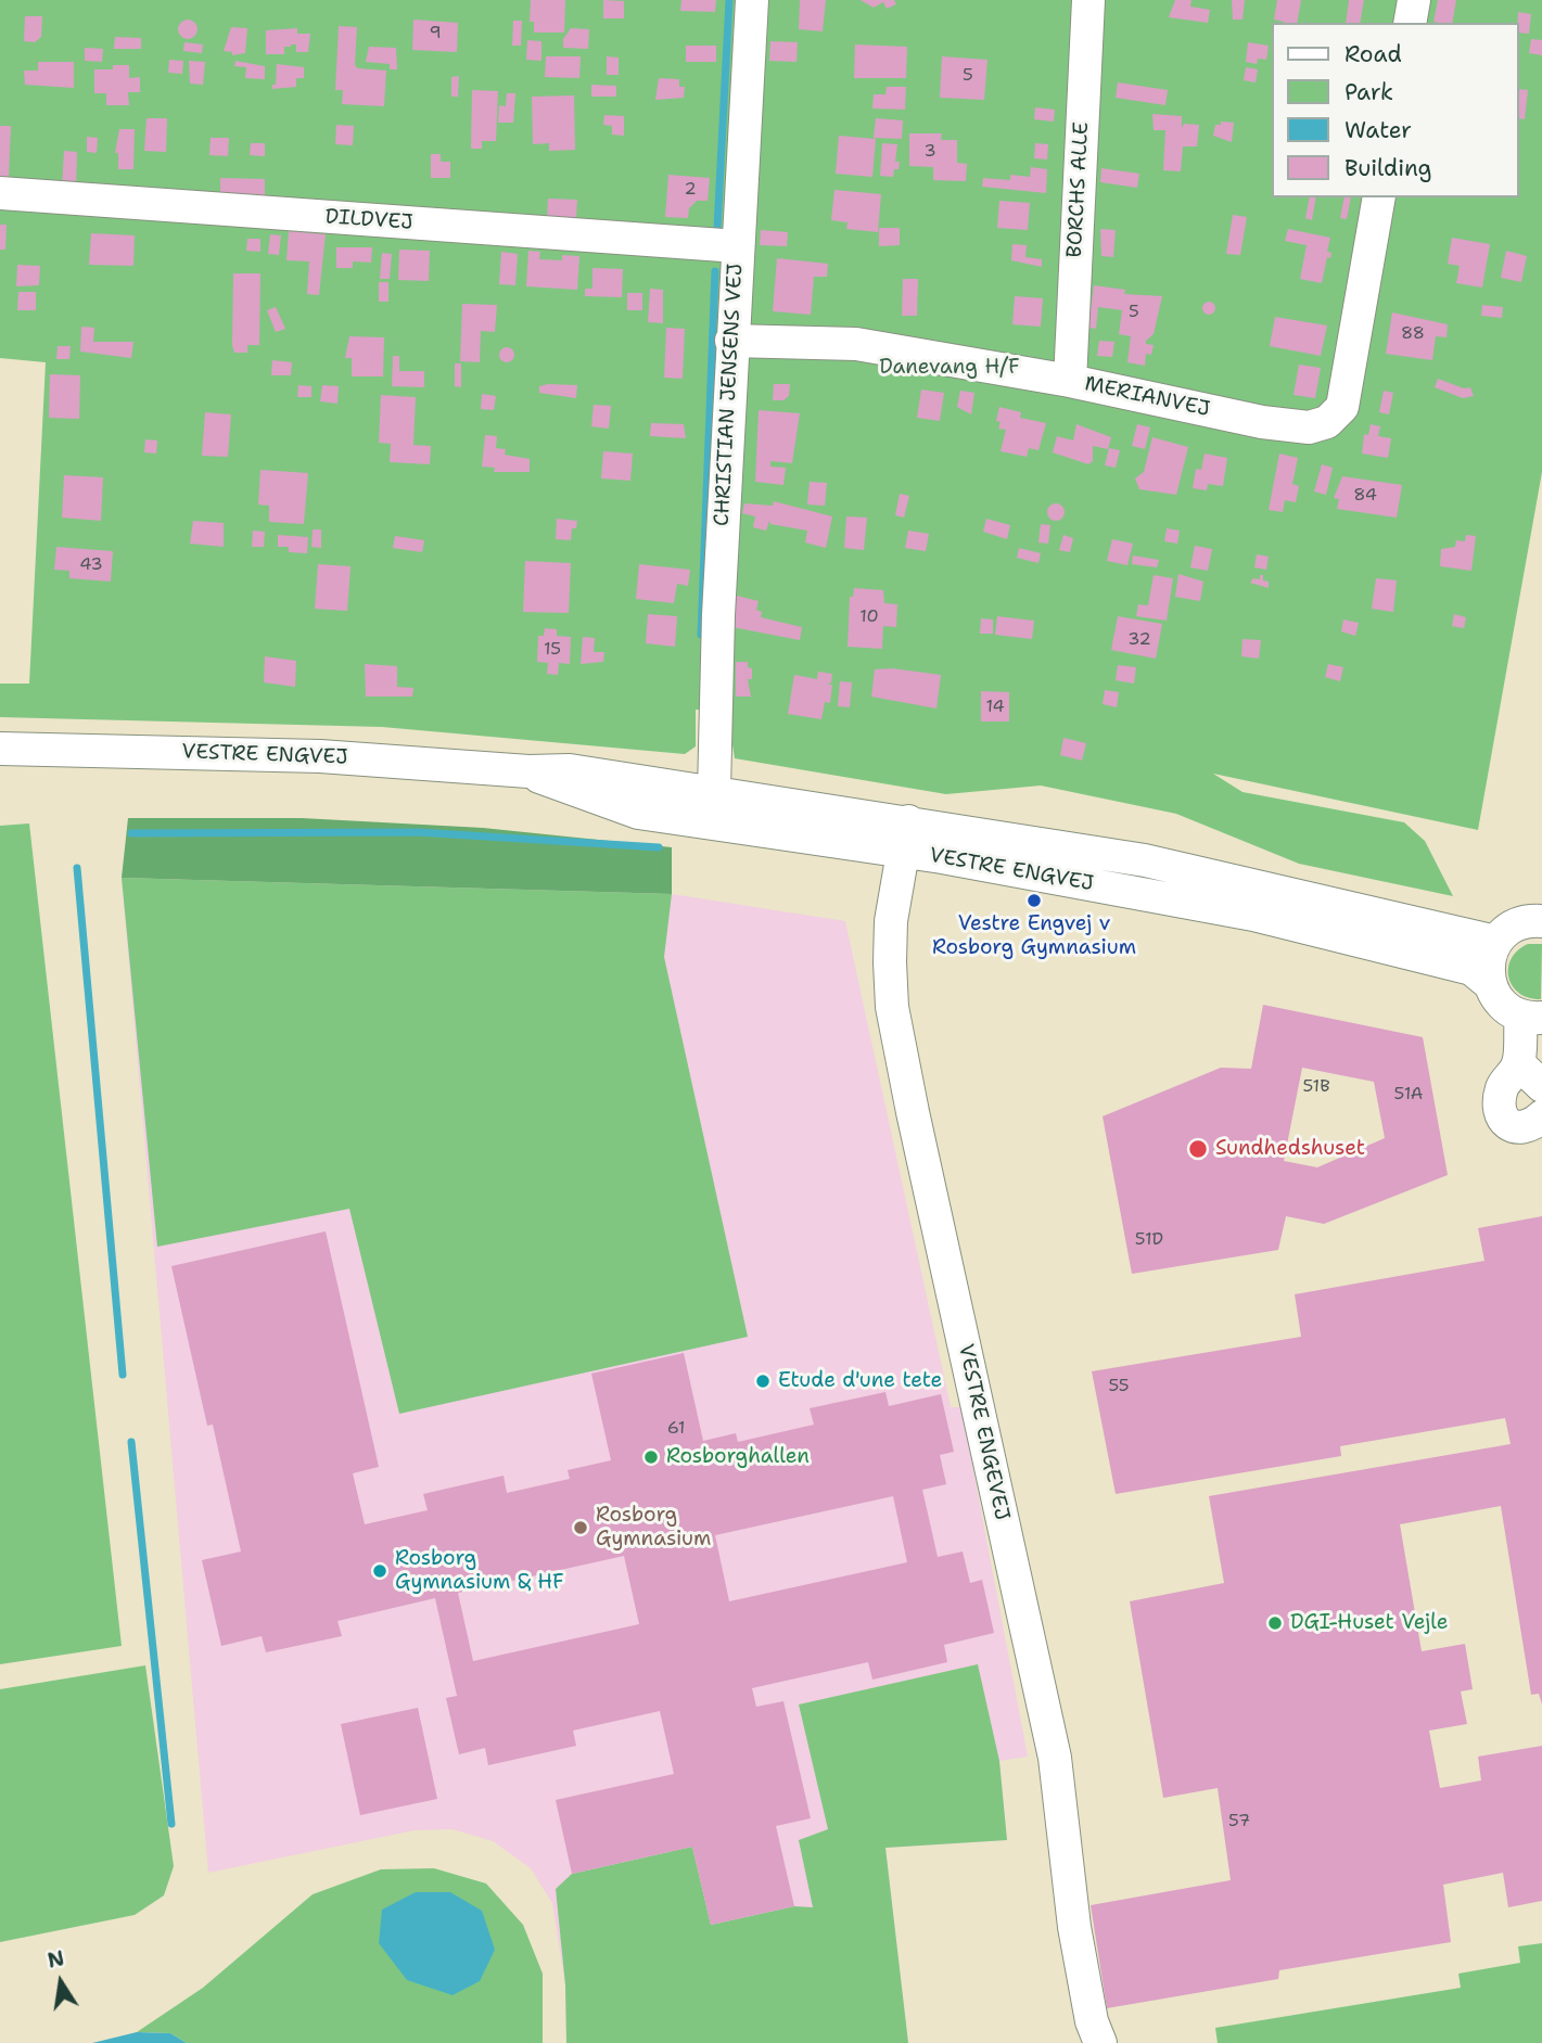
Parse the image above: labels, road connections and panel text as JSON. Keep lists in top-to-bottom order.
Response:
{
  "streets": {
    "street": [
      "BORCHS ALLE",
      "DILDVEJ",
      "CHRISTIAN JENSENS VEJ",
      "MERIANVEJ",
      "VESTRE ENGVEJ",
      "VESTRE ENGEVEJ"
    ]
  },
  "crossings": [
    ["BORCHS ALLE", "MERIANVEJ"],
    ["DILDVEJ", "CHRISTIAN JENSENS VEJ"],
    ["CHRISTIAN JENSENS VEJ", "MERIANVEJ"],
    ["CHRISTIAN JENSENS VEJ", "VESTRE ENGVEJ"],
    ["VESTRE ENGVEJ", "VESTRE ENGEVEJ"]
  ],
  "parks": ["Danevang H/F"],
  "places": [
    "Vestre Engvej v Rosborg Gymnasium",
    "Sundhedshuset",
    "Etude d'une tete",
    "Rosborghallen",
    "Rosborg Gymnasium",
    "Rosborg Gymnasium & HF",
    "DGI-Huset Vejle"
  ],
  "house_numbers": [
    "9",
    "5",
    "3",
    "2",
    "5",
    "88",
    "84",
    "43",
    "10",
    "32",
    "15",
    "14",
    "51B",
    "51A",
    "51D",
    "55",
    "61",
    "57"
  ],
  "legend": [
    "Road",
    "Park",
    "Water",
    "Building"
  ],
  "north": "top"
}
